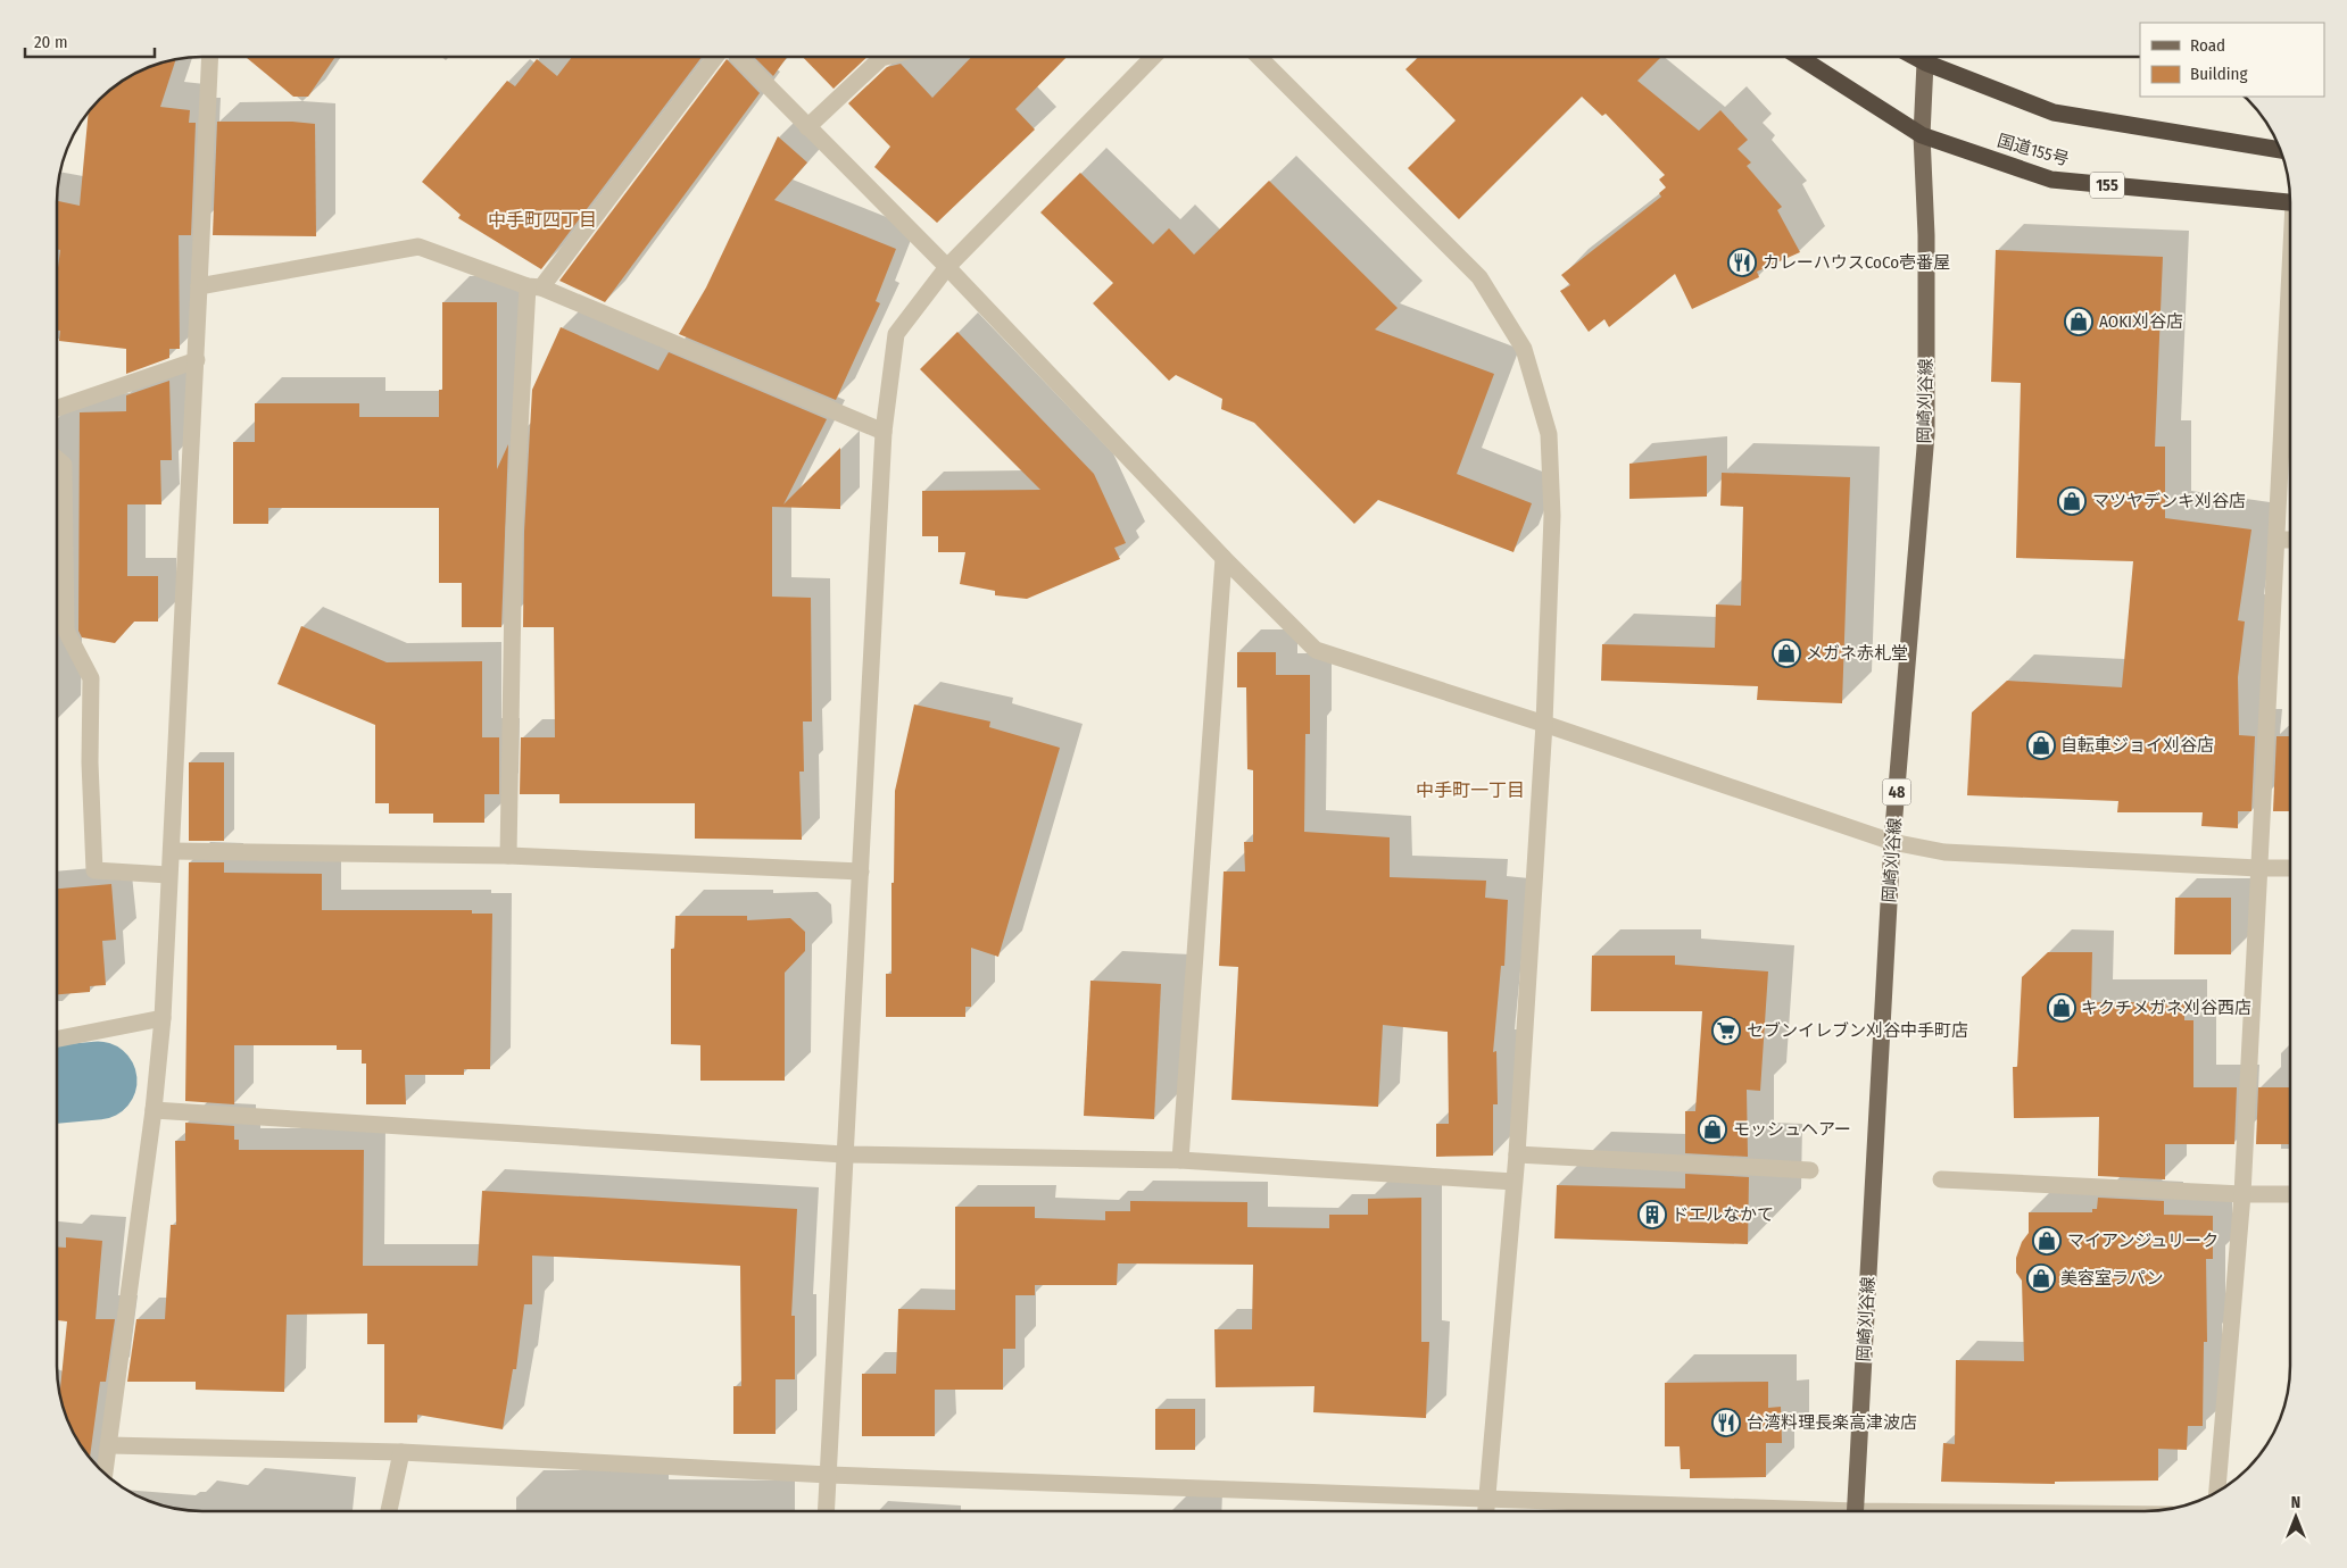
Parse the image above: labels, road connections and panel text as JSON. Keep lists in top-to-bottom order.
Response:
{
  "streets": {
    "highway": ["国道155号", "155"],
    "main road": ["岡崎刈谷線", "48"]
  },
  "crossings": [
    ["国道155号", "岡崎刈谷線"]
  ],
  "districts": ["中手町四丁目", "中手町一丁目"],
  "places": {
    "restaurant": ["カレーハウスCoCo壱番屋", "台湾料理長楽高津波店"],
    "shop": [
      "AOKI刈谷店",
      "マツヤデンキ刈谷店",
      "メガネ赤札堂",
      "自転車ジョイ刈谷店",
      "キクチメガネ刈谷西店",
      "モッシュヘアー",
      "マイアンジュリーク",
      "美容室ラパン"
    ],
    "supermarket": ["セブンイレブン刈谷中手町店"],
    "building": ["ドエルなかて"]
  },
  "legend": ["Road", "Building"],
  "scale_bar": "20 m",
  "north": "top"
}
